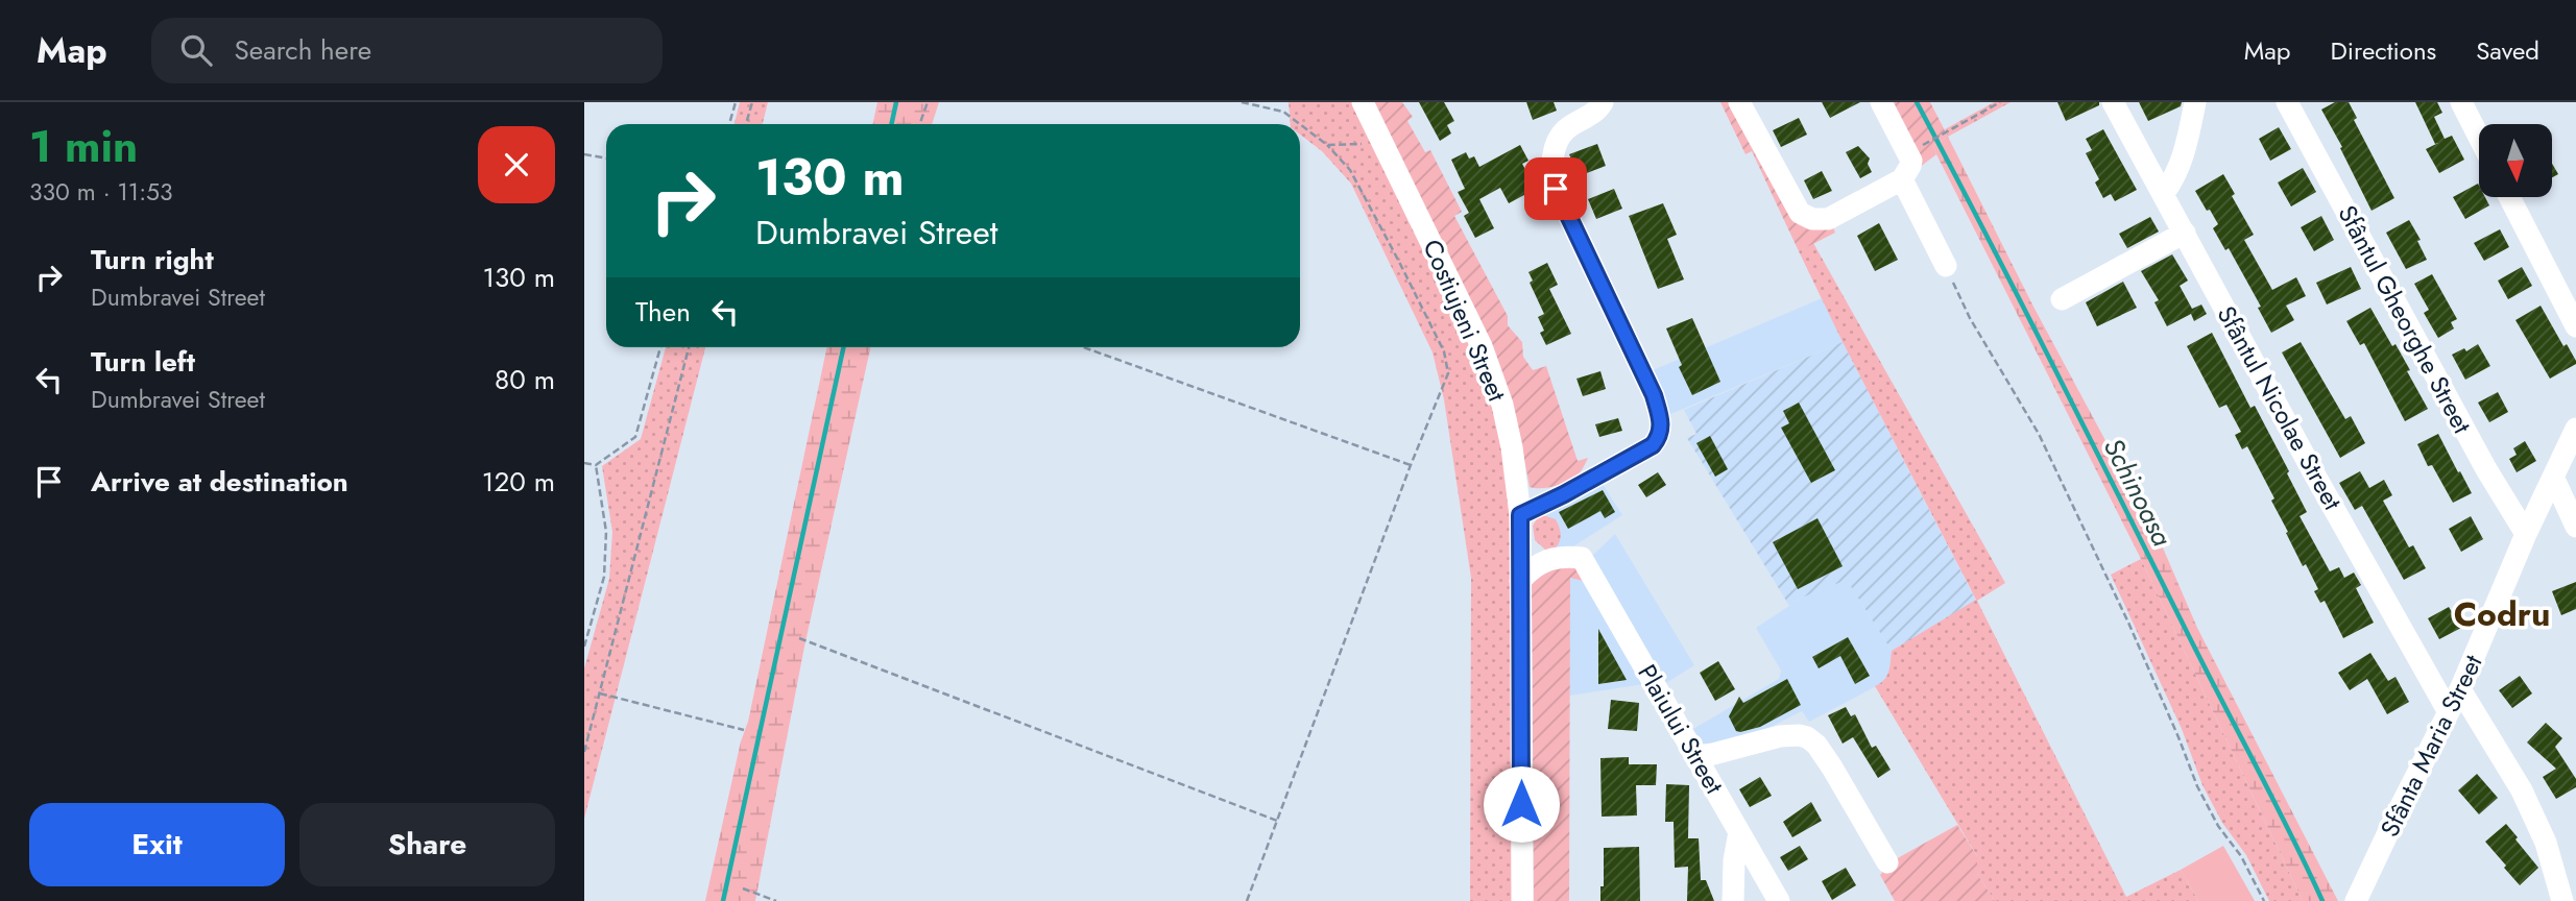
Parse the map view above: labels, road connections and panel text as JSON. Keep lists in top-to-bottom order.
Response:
{
  "streets": {
    "street": [
      "Sfântul Gheorghe Street",
      "Costiujeni Street",
      "Sfântul Nicolae Street",
      "Plaiului Street",
      "Sfânta Maria Street"
    ]
  },
  "crossings": [
    ["Sfântul Gheorghe Street", "Sfânta Maria Street"],
    ["Costiujeni Street", "Plaiului Street"],
    ["Sfântul Nicolae Street", "Sfânta Maria Street"]
  ],
  "districts": ["Codru"],
  "water": ["Schinoasa"],
  "north": "bottom",
  "page": {
    "header": "Map",
    "search": "Search here",
    "nav": ["Map", "Directions", "Saved"],
    "heading": ["1 min", "330 m · 11:53"],
    "turn": ["130 m", "Dumbravei Street"],
    "list": [
      {
        "name": "Turn right",
        "note": "Dumbravei Street",
        "value": "130 m"
      },
      {
        "name": "Turn left",
        "note": "Dumbravei Street",
        "value": "80 m"
      },
      {
        "name": "Arrive at destination",
        "value": "120 m"
      }
    ],
    "then": "Then",
    "buttons": ["Exit", "Share"]
  }
}
